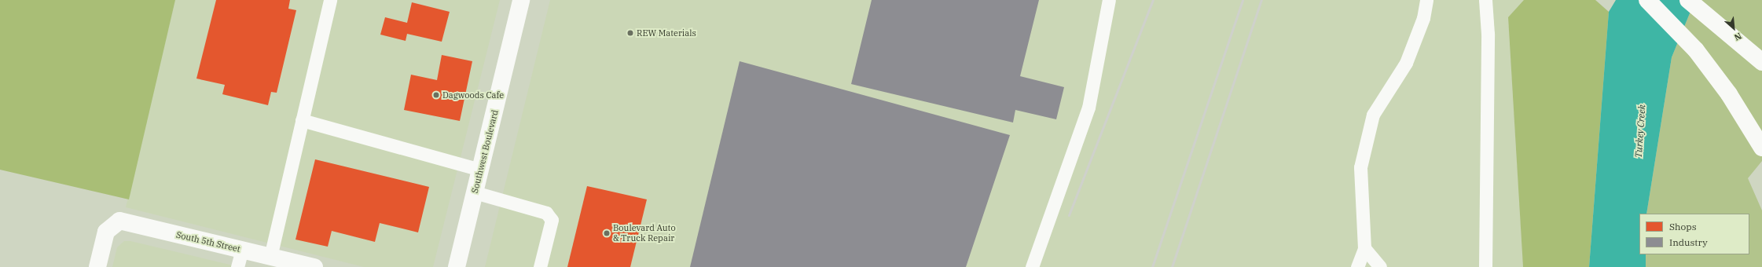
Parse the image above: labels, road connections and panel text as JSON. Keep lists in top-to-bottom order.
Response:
{
  "streets": {
    "main road": ["Southwest Boulevard", "South 5th Street"]
  },
  "water": ["Turkey Creek"],
  "places": ["REW Materials", "Dagwoods Cafe", "Boulevard Auto & Truck Repair"],
  "legend": ["Shops", "Industry"],
  "north": "bottom right"
}
